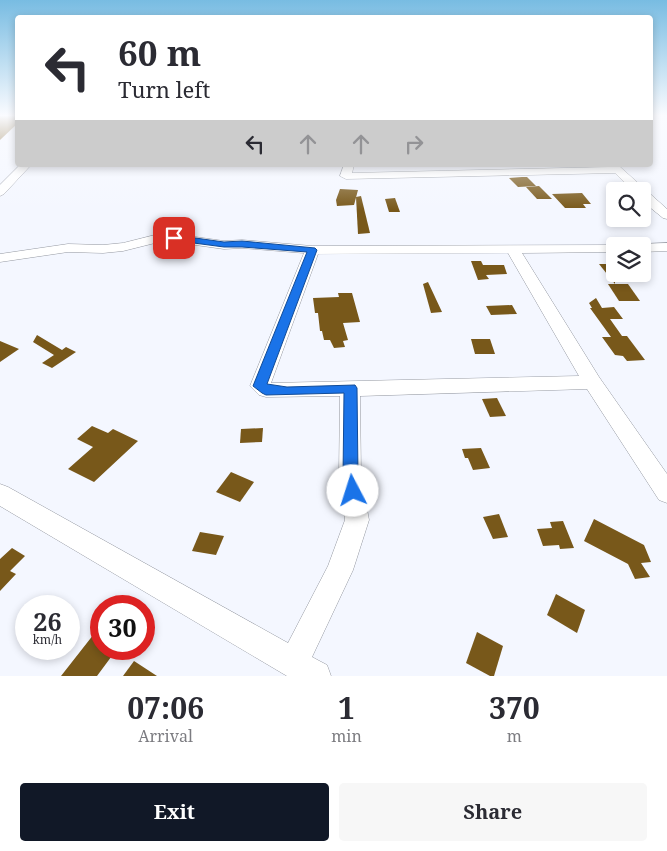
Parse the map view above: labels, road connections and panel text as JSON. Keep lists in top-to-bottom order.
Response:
{
  "page": {
    "turn": ["60 m", "Turn left"],
    "speed": "26 km/h",
    "limit": "30",
    "eta": [
      "07:06",
      "Arrival",
      "1",
      "min",
      "370",
      "m"
    ],
    "buttons": ["Exit", "Share"]
  }
}
